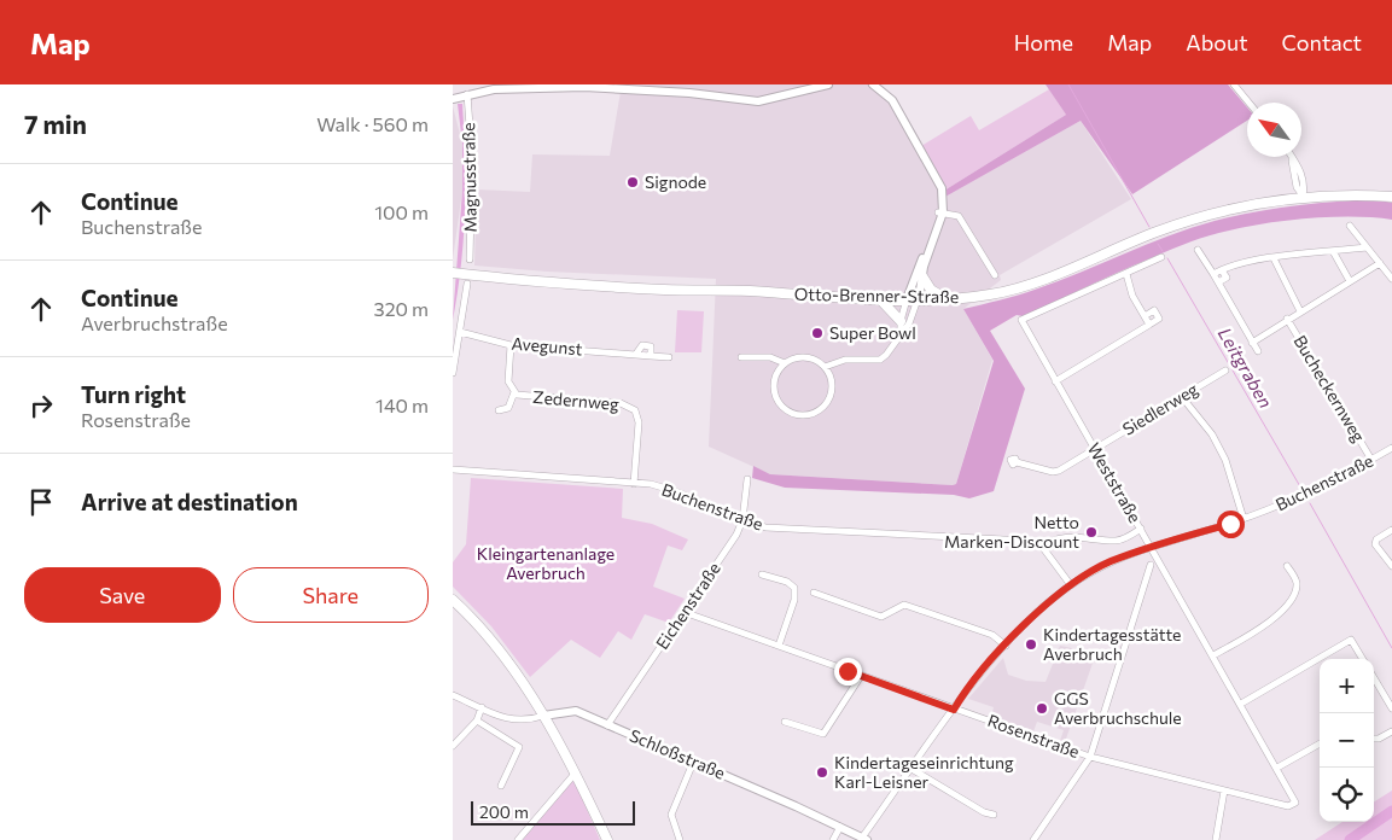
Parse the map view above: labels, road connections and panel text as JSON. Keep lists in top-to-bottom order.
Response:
{
  "streets": {
    "main road": ["Otto-Brenner-Straße"],
    "street": [
      "Magnusstraße",
      "Avegunst",
      "Bucheckernweg",
      "Zedernweg",
      "Siedlerweg",
      "Weststraße",
      "Buchenstraße",
      "Eichenstraße",
      "Rosenstraße",
      "Schloßstraße"
    ]
  },
  "crossings": [
    ["Avegunst", "Zedernweg"],
    ["Bucheckernweg", "Buchenstraße"],
    ["Zedernweg", "Buchenstraße"],
    ["Siedlerweg", "Weststraße"],
    ["Weststraße", "Buchenstraße"],
    ["Weststraße", "Rosenstraße"],
    ["Buchenstraße", "Eichenstraße"],
    ["Buchenstraße", "Rosenstraße"],
    ["Buchenstraße", "Schloßstraße"],
    ["Eichenstraße", "Rosenstraße"],
    ["Eichenstraße", "Schloßstraße"]
  ],
  "water": ["Leitgraben"],
  "parks": ["Kleingartenanlage Averbruch"],
  "places": [
    "Signode",
    "Super Bowl",
    "Netto Marken-Discount",
    "Kindertagesstätte Averbruch",
    "GGS Averbruchschule",
    "Kindertageseinrichtung Karl-Leisner"
  ],
  "scale_bar": "200 m",
  "north": "top left",
  "page": {
    "header": "Map",
    "nav": [
      "Home",
      "Map",
      "About",
      "Contact"
    ],
    "heading": ["7 min", "Walk · 560 m"],
    "list": [
      ["Continue", "Buchenstraße", "100 m"],
      ["Continue", "Averbruchstraße", "320 m"],
      ["Turn right", "Rosenstraße", "140 m"],
      "Arrive at destination"
    ],
    "buttons": ["Save", "Share"],
    "map_buttons": ["+", "−"],
    "scale": "200 m"
  }
}
